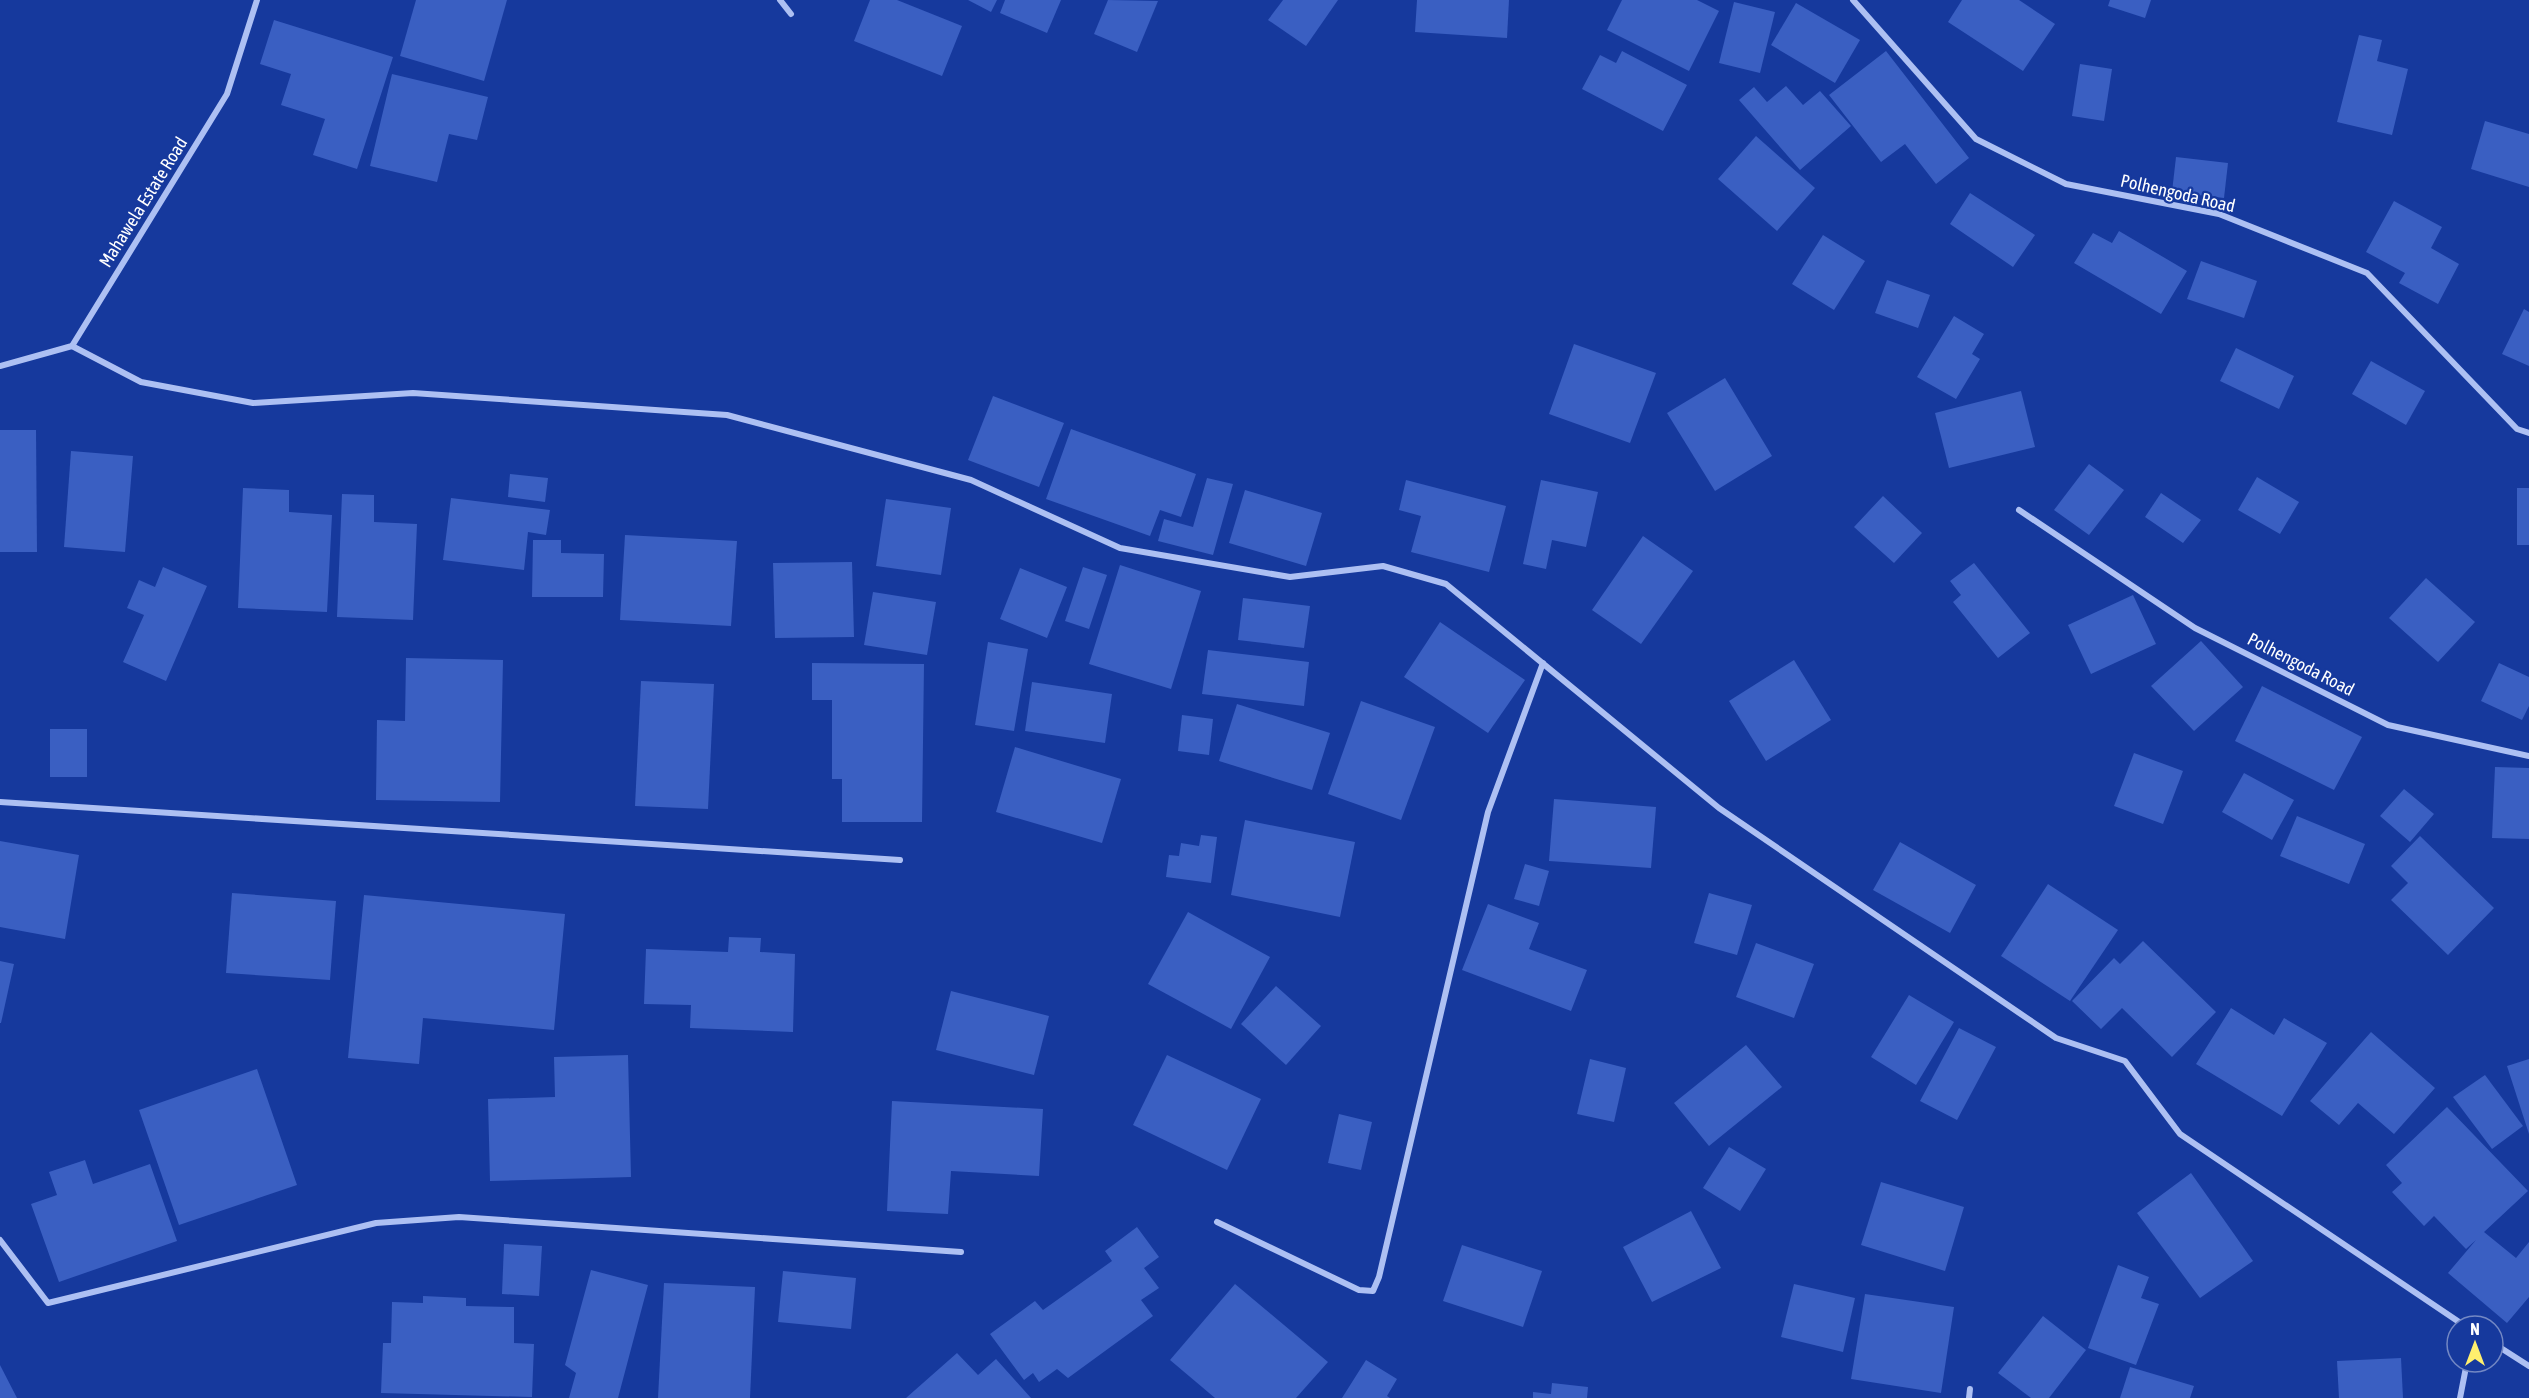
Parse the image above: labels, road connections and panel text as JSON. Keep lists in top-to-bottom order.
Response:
{
  "streets": {
    "street": ["Polhengoda Road", "Mahawela Estate Road"]
  },
  "north": "top"
}
